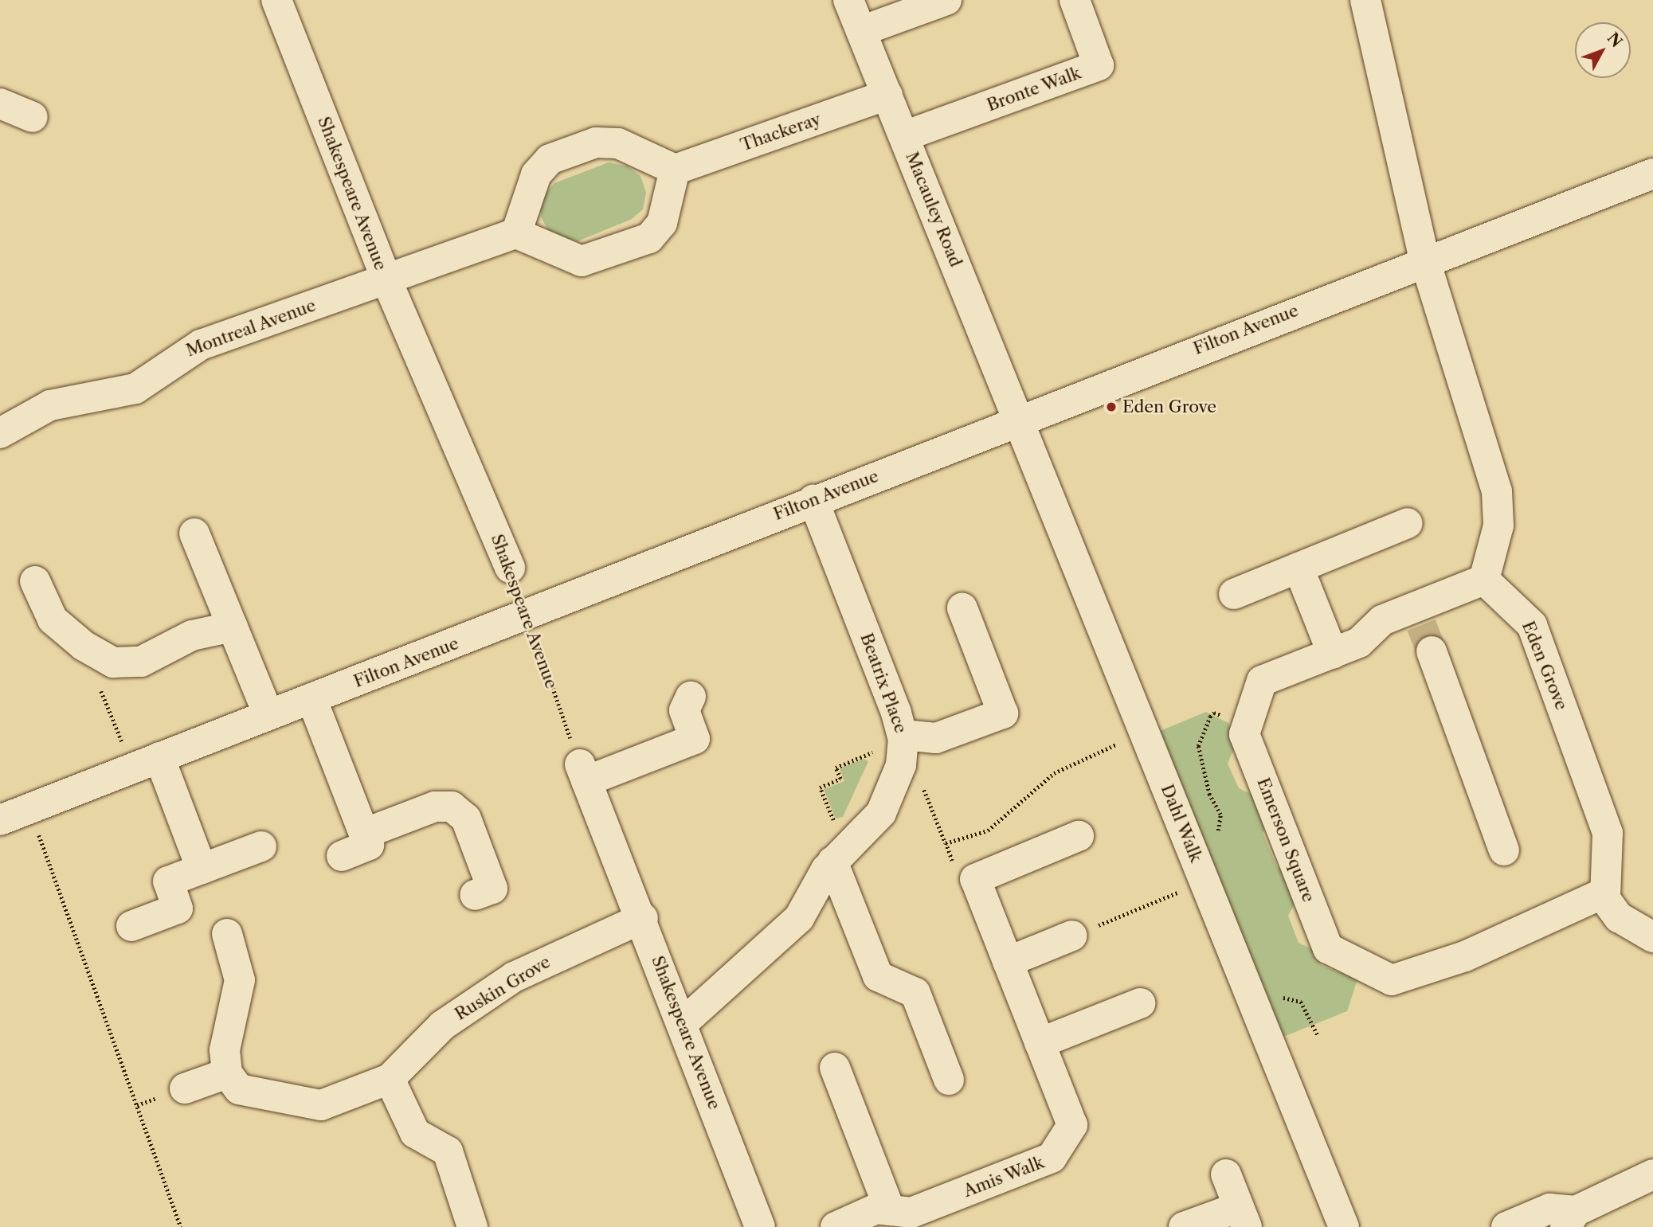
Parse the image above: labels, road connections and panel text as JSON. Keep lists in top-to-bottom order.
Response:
{
  "streets": {
    "street": [
      "Bronte Walk",
      "Thackeray",
      "Shakespeare Avenue",
      "Macauley Road",
      "Montreal Avenue",
      "Filton Avenue",
      "Eden Grove",
      "Beatrix Place",
      "Dahl Walk",
      "Emerson Square",
      "Ruskin Grove",
      "Amis Walk"
    ]
  },
  "crossings": [
    ["Bronte Walk", "Macauley Road"],
    ["Thackeray", "Macauley Road"],
    ["Shakespeare Avenue", "Montreal Avenue"],
    ["Shakespeare Avenue", "Filton Avenue"],
    ["Shakespeare Avenue", "Beatrix Place"],
    ["Shakespeare Avenue", "Ruskin Grove"],
    ["Macauley Road", "Filton Avenue"],
    ["Macauley Road", "Dahl Walk"],
    ["Filton Avenue", "Beatrix Place"],
    ["Filton Avenue", "Dahl Walk"],
    ["Eden Grove", "Emerson Square"]
  ],
  "places": ["Eden Grove"],
  "north": "top right"
}
